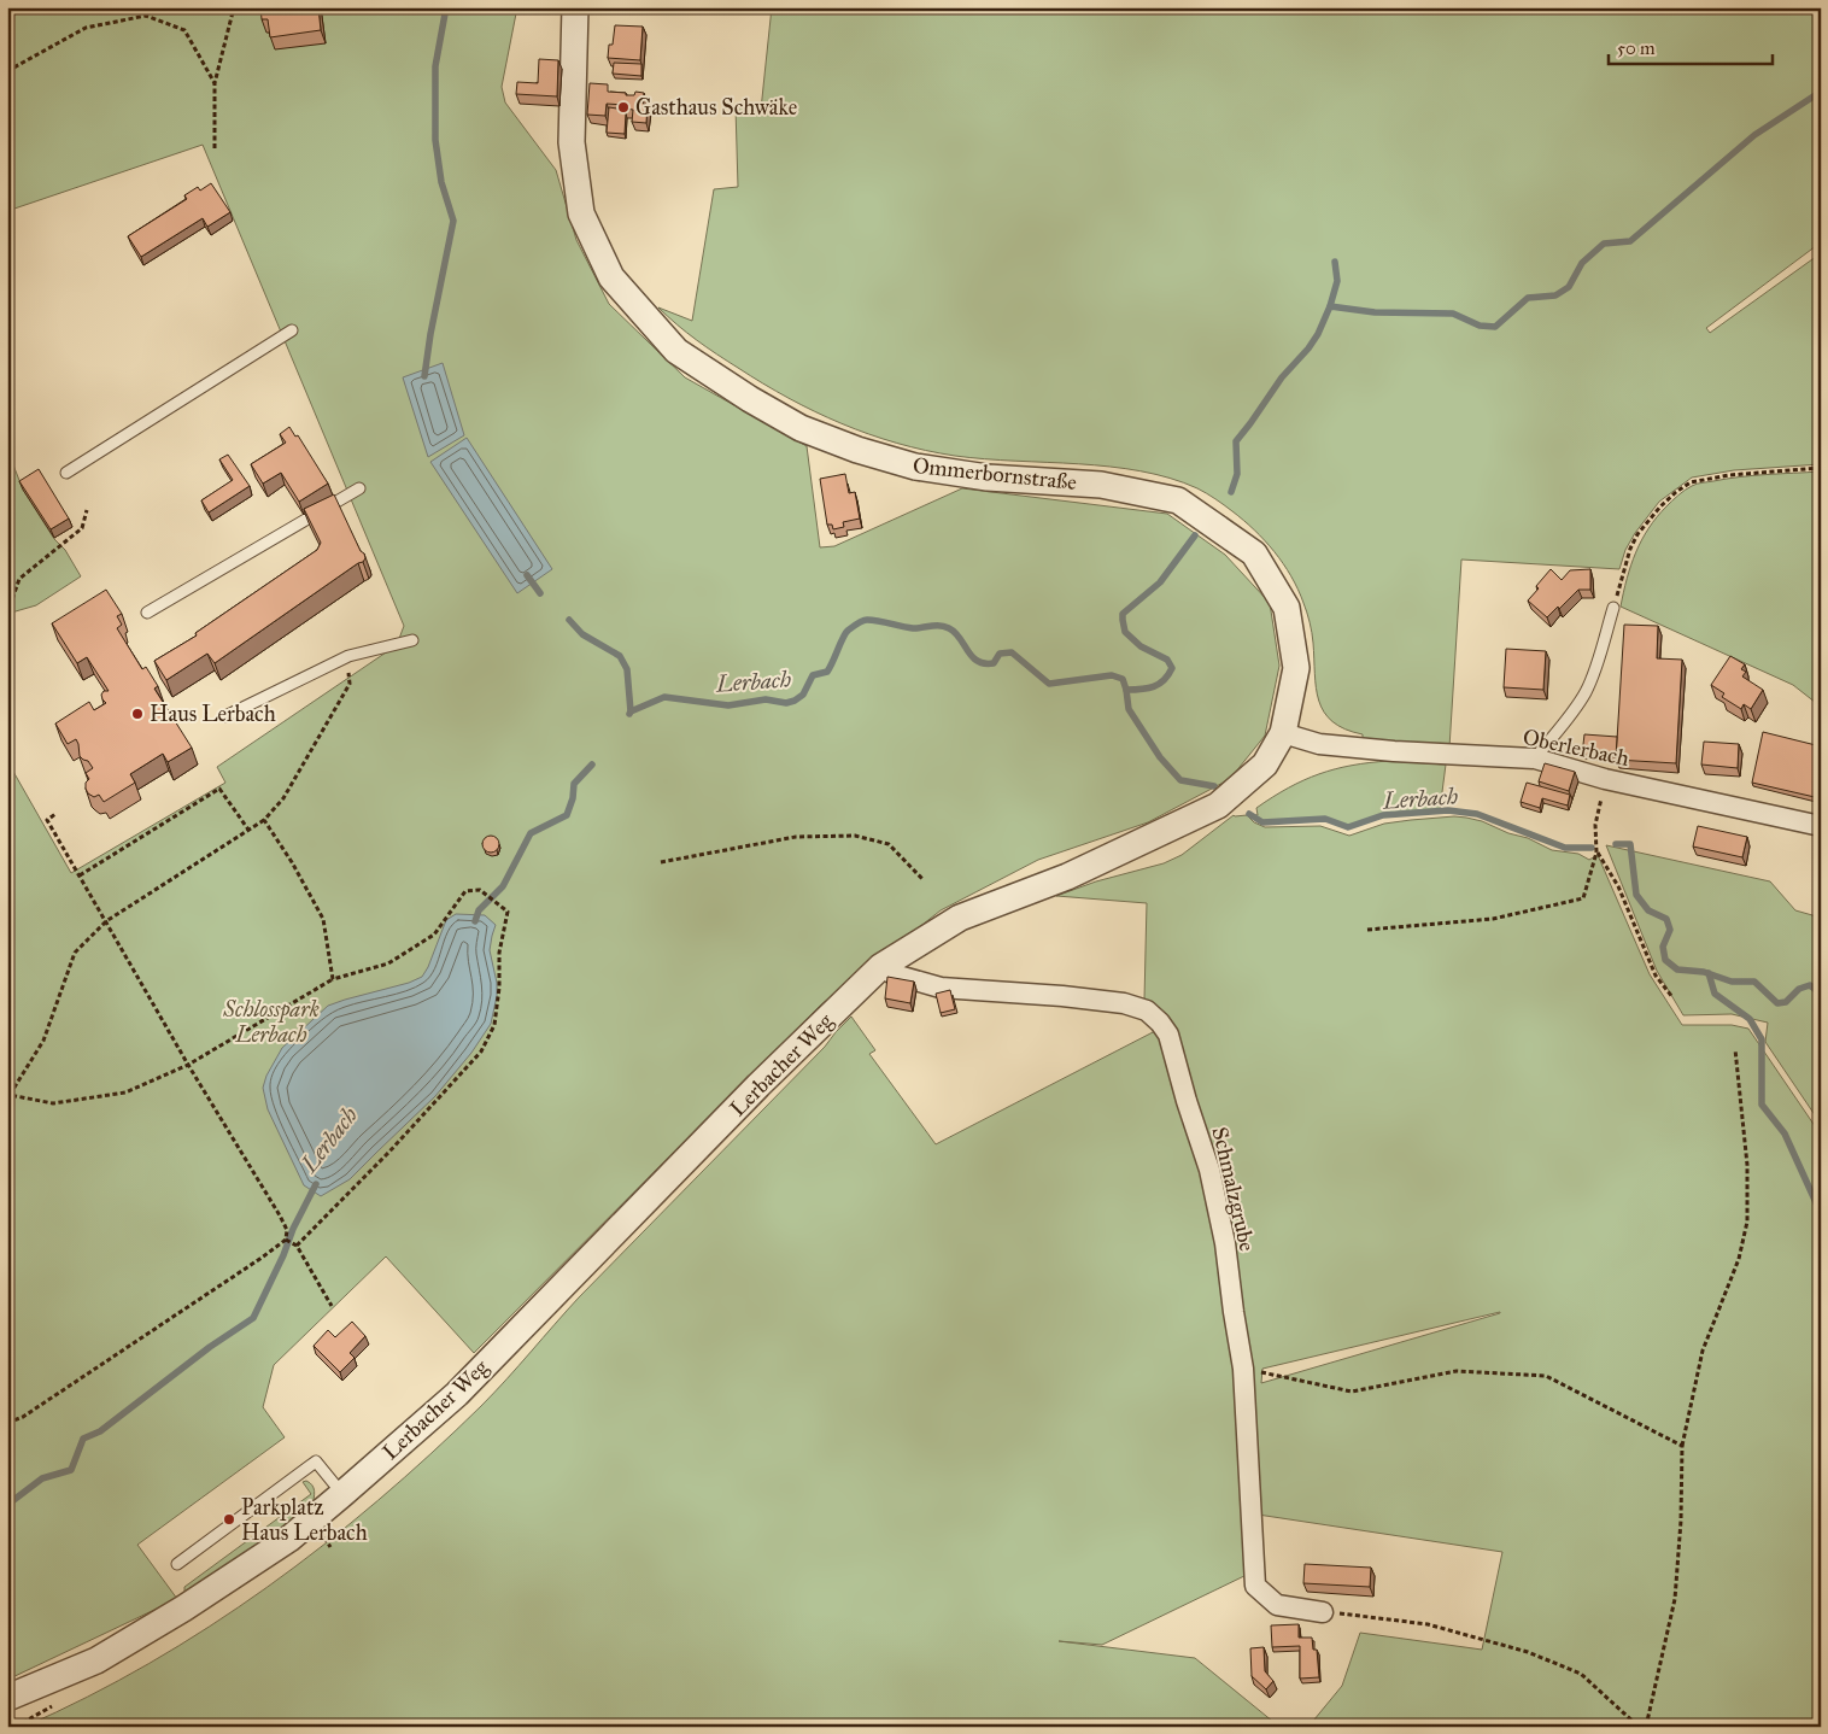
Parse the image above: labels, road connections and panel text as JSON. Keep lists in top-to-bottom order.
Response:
{
  "streets": {
    "street": [
      "Ommerbornstraße",
      "Oberlerbach",
      "Lerbacher Weg",
      "Schmalzgrube"
    ]
  },
  "crossings": [
    ["Ommerbornstraße", "Oberlerbach"],
    ["Ommerbornstraße", "Lerbacher Weg"],
    ["Oberlerbach", "Lerbacher Weg"],
    ["Lerbacher Weg", "Schmalzgrube"]
  ],
  "water": ["Lerbach"],
  "parks": ["Schlosspark Lerbach"],
  "places": ["Gasthaus Schwäke", "Haus Lerbach", "Parkplatz Haus Lerbach"],
  "scale_bar": "50 m"
}
